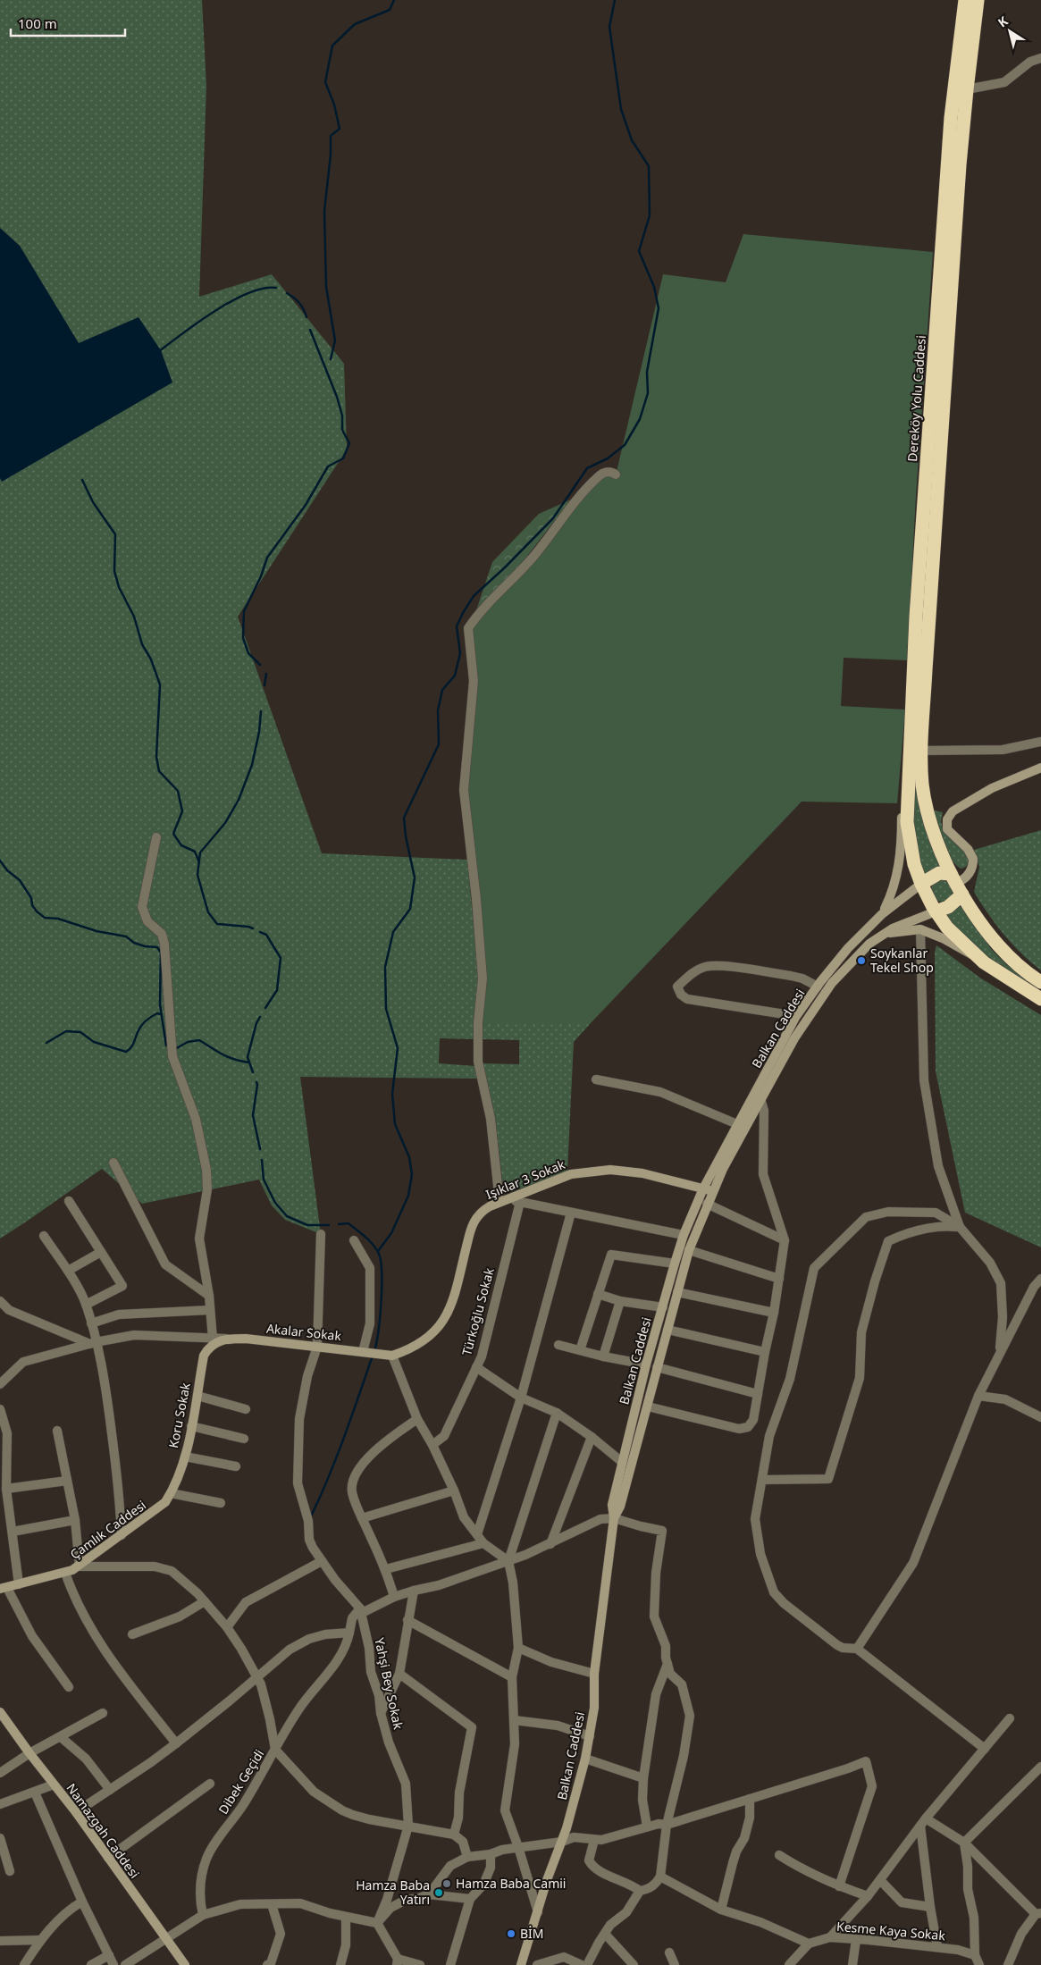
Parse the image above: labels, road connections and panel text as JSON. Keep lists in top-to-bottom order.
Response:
{
  "streets": {
    "highway": ["Dereköy Yolu Caddesi"],
    "main road": [
      "Balkan Caddesi",
      "Işıklar 3 Sokak",
      "Akalar Sokak",
      "Koru Sokak",
      "Çamlık Caddesi",
      "Namazgah Caddesi"
    ],
    "street": [
      "Türkoğlu Sokak",
      "Yahşi Bey Sokak",
      "Dibek Geçidi",
      "Kesme Kaya Sokak"
    ]
  },
  "crossings": [
    ["Dereköy Yolu Caddesi", "Balkan Caddesi"],
    ["Balkan Caddesi", "Işıklar 3 Sokak"],
    ["Işıklar 3 Sokak", "Akalar Sokak"],
    ["Akalar Sokak", "Koru Sokak"],
    ["Koru Sokak", "Çamlık Caddesi"],
    ["Yahşi Bey Sokak", "Dibek Geçidi"]
  ],
  "places": [
    "Soykanlar Tekel Shop",
    "Hamza Baba Camii",
    "Hamza Baba Yatırı",
    "BİM"
  ],
  "scale_bar": "100 m",
  "north": "top left"
}
